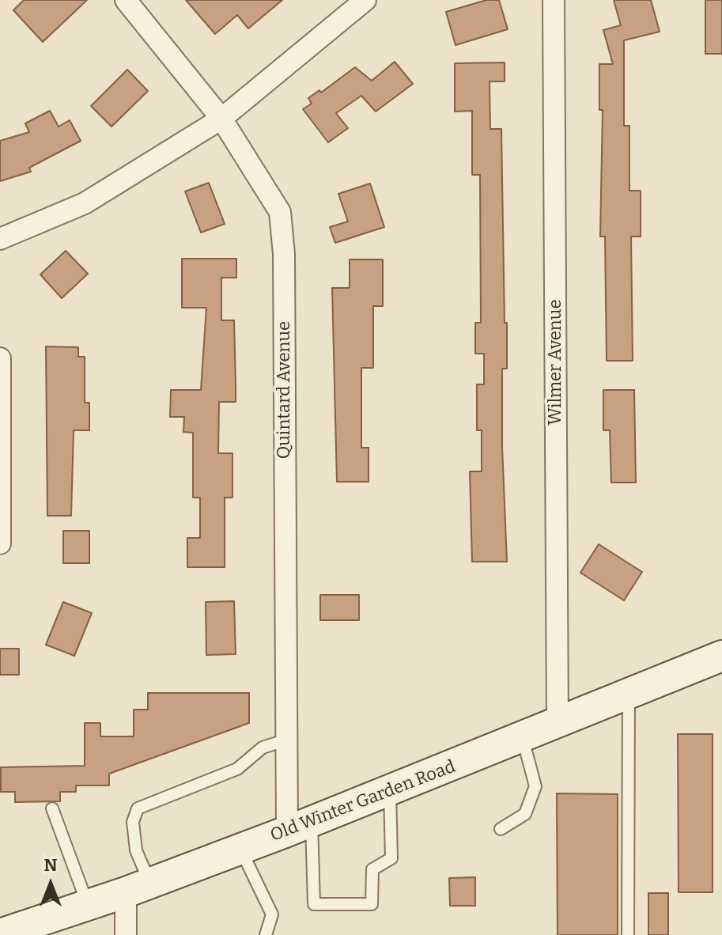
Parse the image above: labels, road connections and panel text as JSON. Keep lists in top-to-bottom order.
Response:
{
  "streets": {
    "main road": ["Old Winter Garden Road"],
    "street": ["Wilmer Avenue", "Quintard Avenue"]
  },
  "crossings": [
    ["Wilmer Avenue", "Old Winter Garden Road"],
    ["Quintard Avenue", "Old Winter Garden Road"]
  ],
  "north": "top"
}
